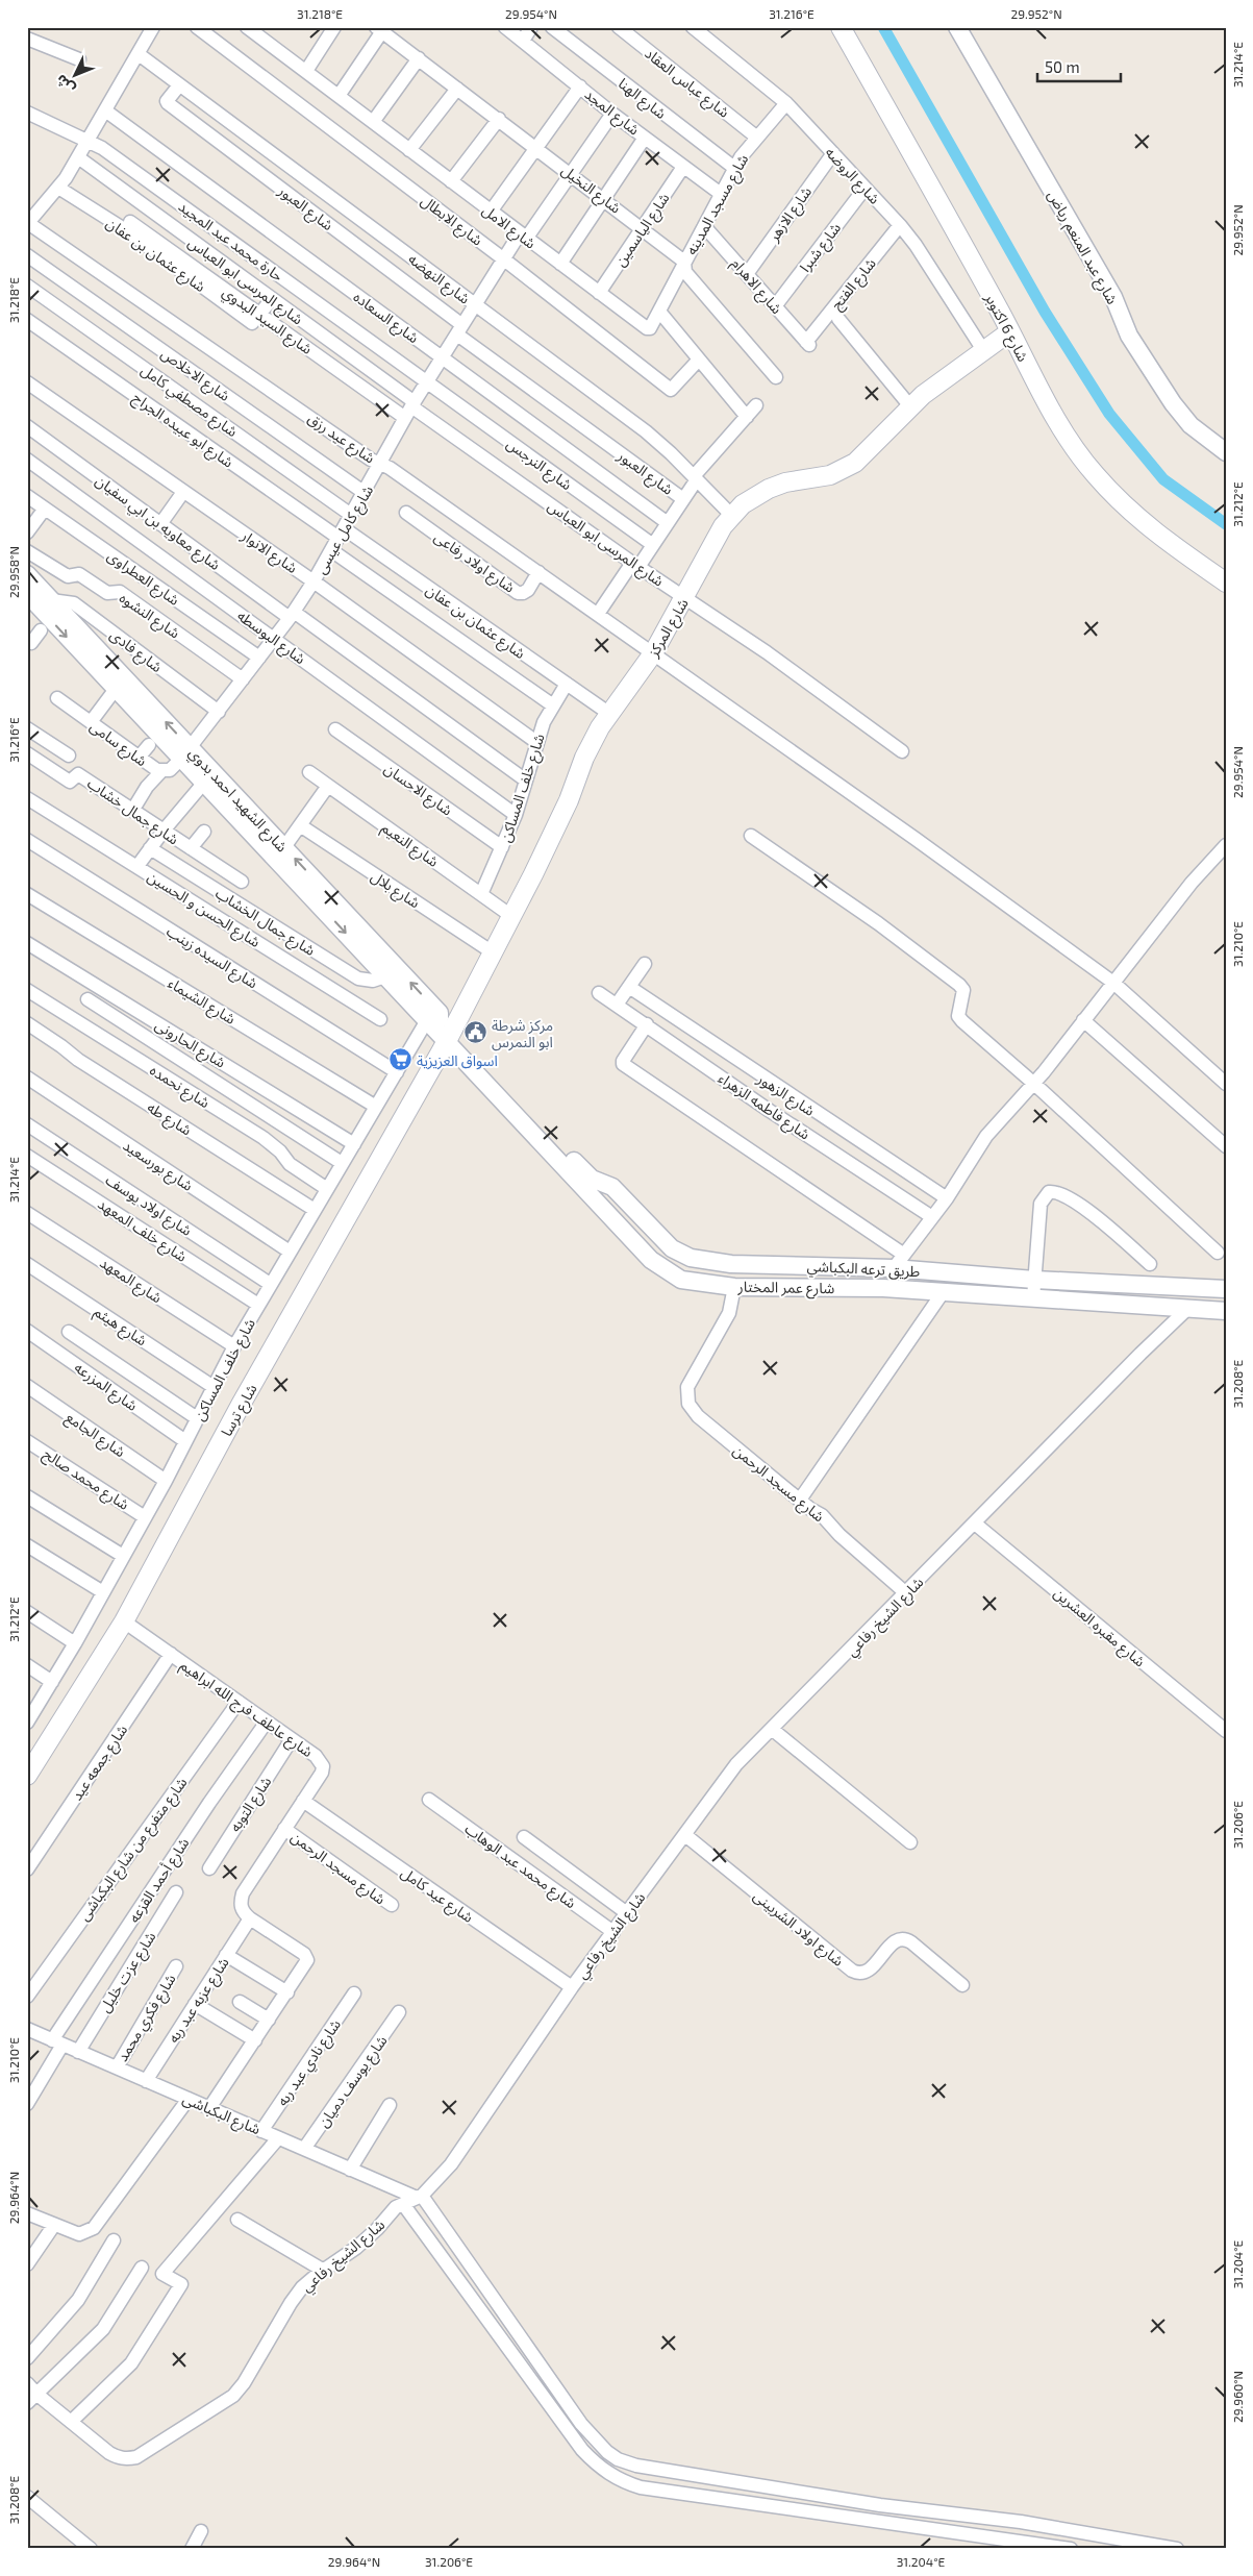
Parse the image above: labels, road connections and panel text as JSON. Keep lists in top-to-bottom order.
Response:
{
  "streets": {
    "main road": ["شارع 6 اكتوبر", "شارع المركز", "شارع ترسا"],
    "street": [
      "شارع عباس العقاد",
      "شارع الهنا",
      "شارع المجد",
      "شارع الروضه",
      "شارع النخيل",
      "شارع مسجد المدينه",
      "شارع العبور",
      "شارع الازهر",
      "شارع الابطال",
      "شارع الامل",
      "شارع الياسمين",
      "حارة محمد عبد المجيد",
      "شارع شبرا",
      "شارع عبد المنعم رياض",
      "شارع عثمان بن عفان",
      "شارع النهضه",
      "شارع المرسى ابو العباس",
      "شارع الفتح",
      "شارع الاهرام",
      "شارع السعاده",
      "شارع السيد البدوي",
      "شارع الاخلاص",
      "شارع مصطفي كامل",
      "شارع ابو عبيده الجراح",
      "شارع عيد رزق",
      "شارع النرجس",
      "شارع معاويه بن ابي سفيان",
      "شارع كامل عيسى",
      "شارع الانوار",
      "شارع اولاد رفاعى",
      "شارع العطراوى",
      "شارع النشوه",
      "شارع البوسطه",
      "شارع فادى",
      "شارع سامى",
      "شارع خلف المساكن",
      "شارع الاحسان",
      "شارع الشهيد احمد بدوي",
      "شارع جمال خشاب",
      "شارع النعيم",
      "شارع بلال",
      "شارع الحسن و الحسين",
      "شارع جمال الخشاب",
      "شارع السيده زينب",
      "شارع الشيماء",
      "شارع الحارونى",
      "شارع نحمده",
      "شارع الزهور",
      "شارع فاطمه الزهراء",
      "شارع طه",
      "شارع بورسعيد",
      "شارع اولاد يوسف",
      "شارع خلف المعهد",
      "طريق ترعه البكباشي",
      "شارع المعهد",
      "شارع عمر المختار",
      "شارع هيثم",
      "شارع المزرعه",
      "شارع الجامع",
      "شارع محمد صالح",
      "شارع مسجد الرحمن",
      "شارع الشيخ رفاعي",
      "شارع مقبره العشرين",
      "شارع عاطف فرج الله ابراهيم",
      "شارع جمعه عيد",
      "شارع التوبه",
      "شارع متفرع من شارع البكباشى",
      "شارع محمد عبد الوهاب",
      "شارع أحمد القزعه",
      "شارع عيد كامل",
      "شارع اولاد الشربينى",
      "شارع عزت خليل",
      "شارع عزبه عبد ربه",
      "شارع فكري محمد",
      "شارع نادي عبد ربه",
      "شارع يوسف دميان",
      "شارع البكباشى"
    ]
  },
  "crossings": [
    ["شارع عباس العقاد", "شارع مسجد المدينه"],
    ["شارع الهنا", "شارع مسجد المدينه"],
    ["شارع المجد", "شارع مسجد المدينه"],
    ["شارع المجد", "شارع الياسمين"],
    ["شارع المجد", "شارع كامل عيسى"],
    ["شارع الروضه", "شارع مسجد المدينه"],
    ["شارع الروضه", "شارع الازهر"],
    ["شارع الروضه", "شارع شبرا"],
    ["شارع الروضه", "شارع الفتح"],
    ["شارع الروضه", "شارع المركز"],
    ["شارع النخيل", "شارع مسجد المدينه"],
    ["شارع النخيل", "شارع الياسمين"],
    ["شارع النخيل", "شارع كامل عيسى"],
    ["شارع مسجد المدينه", "شارع الامل"],
    ["شارع مسجد المدينه", "شارع الاهرام"],
    ["شارع العبور", "شارع النهضه"],
    ["شارع العبور", "شارع كامل عيسى"],
    ["شارع الازهر", "شارع الاهرام"],
    ["شارع الابطال", "شارع كامل عيسى"],
    ["شارع الامل", "شارع الياسمين"],
    ["شارع الامل", "شارع كامل عيسى"],
    ["حارة محمد عبد المجيد", "شارع النرجس"],
    ["حارة محمد عبد المجيد", "شارع كامل عيسى"],
    ["شارع شبرا", "شارع الاهرام"],
    ["شارع عثمان بن عفان", "شارع السيد البدوي"],
    ["شارع عثمان بن عفان", "شارع ابو عبيده الجراح"],
    ["شارع عثمان بن عفان", "شارع كامل عيسى"],
    ["شارع عثمان بن عفان", "شارع المركز"],
    ["شارع عثمان بن عفان", "شارع خلف المساكن"],
    ["شارع النهضه", "شارع كامل عيسى"],
    ["شارع النهضه", "شارع المركز"],
    ["شارع المرسى ابو العباس", "شارع كامل عيسى"],
    ["شارع المرسى ابو العباس", "شارع المركز"],
    ["شارع الفتح", "شارع الاهرام"],
    ["شارع السعاده", "شارع كامل عيسى"],
    ["شارع السيد البدوي", "شارع كامل عيسى"],
    ["شارع 6 اكتوبر", "شارع المركز"],
    ["شارع الاخلاص", "شارع كامل عيسى"],
    ["شارع مصطفي كامل", "شارع كامل عيسى"],
    ["شارع ابو عبيده الجراح", "شارع كامل عيسى"],
    ["شارع ابو عبيده الجراح", "شارع خلف المساكن"],
    ["شارع عيد رزق", "شارع كامل عيسى"],
    ["شارع عيد رزق", "شارع اولاد رفاعى"],
    ["شارع عيد رزق", "شارع المركز"],
    ["شارع النرجس", "شارع كامل عيسى"],
    ["شارع معاويه بن ابي سفيان", "شارع كامل عيسى"],
    ["شارع معاويه بن ابي سفيان", "شارع خلف المساكن"],
    ["شارع كامل عيسى", "شارع الانوار"],
    ["شارع كامل عيسى", "شارع العطراوى"],
    ["شارع كامل عيسى", "شارع النشوه"],
    ["شارع كامل عيسى", "شارع البوسطه"],
    ["شارع كامل عيسى", "شارع فادى"],
    ["شارع كامل عيسى", "شارع سامى"],
    ["شارع كامل عيسى", "شارع الشهيد احمد بدوي"],
    ["شارع الانوار", "شارع خلف المساكن"],
    ["شارع المركز", "شارع الشهيد احمد بدوي"],
    ["شارع المركز", "شارع النعيم"],
    ["شارع المركز", "شارع بلال"],
    ["شارع المركز", "شارع عمر المختار"],
    ["شارع المركز", "شارع ترسا"],
    ["شارع البوسطه", "شارع خلف المساكن"],
    ["شارع فادى", "شارع الشهيد احمد بدوي"],
    ["شارع سامى", "شارع الشهيد احمد بدوي"],
    ["شارع خلف المساكن", "شارع الاحسان"],
    ["شارع خلف المساكن", "شارع الشهيد احمد بدوي"],
    ["شارع خلف المساكن", "شارع النعيم"],
    ["شارع خلف المساكن", "شارع السيده زينب"],
    ["شارع خلف المساكن", "شارع الشيماء"],
    ["شارع خلف المساكن", "شارع الحارونى"],
    ["شارع خلف المساكن", "شارع نحمده"],
    ["شارع خلف المساكن", "شارع طه"],
    ["شارع خلف المساكن", "شارع بورسعيد"],
    ["شارع خلف المساكن", "شارع اولاد يوسف"],
    ["شارع خلف المساكن", "شارع خلف المعهد"],
    ["شارع خلف المساكن", "شارع المعهد"],
    ["شارع خلف المساكن", "شارع هيثم"],
    ["شارع خلف المساكن", "شارع المزرعه"],
    ["شارع خلف المساكن", "شارع الجامع"],
    ["شارع خلف المساكن", "شارع محمد صالح"],
    ["شارع الشهيد احمد بدوي", "شارع جمال الخشاب"],
    ["شارع الشهيد احمد بدوي", "شارع عمر المختار"],
    ["شارع الشهيد احمد بدوي", "شارع ترسا"],
    ["طريق ترعه البكباشي", "شارع عمر المختار"],
    ["شارع عمر المختار", "شارع ترسا"],
    ["شارع عمر المختار", "شارع مسجد الرحمن"],
    ["شارع عمر المختار", "شارع الشيخ رفاعي"],
    ["شارع ترسا", "شارع عاطف فرج الله ابراهيم"],
    ["شارع مسجد الرحمن", "شارع الشيخ رفاعي"],
    ["شارع مسجد الرحمن", "شارع عاطف فرج الله ابراهيم"],
    ["شارع الشيخ رفاعي", "شارع مقبره العشرين"],
    ["شارع الشيخ رفاعي", "شارع محمد عبد الوهاب"],
    ["شارع الشيخ رفاعي", "شارع عيد كامل"],
    ["شارع الشيخ رفاعي", "شارع اولاد الشربينى"],
    ["شارع الشيخ رفاعي", "شارع البكباشى"],
    ["شارع عاطف فرج الله ابراهيم", "شارع جمعه عيد"],
    ["شارع عاطف فرج الله ابراهيم", "شارع التوبه"],
    ["شارع عاطف فرج الله ابراهيم", "شارع متفرع من شارع البكباشى"],
    ["شارع عاطف فرج الله ابراهيم", "شارع أحمد القزعه"],
    ["شارع عاطف فرج الله ابراهيم", "شارع عيد كامل"],
    ["شارع عاطف فرج الله ابراهيم", "شارع عزبه عبد ربه"],
    ["شارع أحمد القزعه", "شارع البكباشى"],
    ["شارع عزت خليل", "شارع البكباشى"],
    ["شارع عزبه عبد ربه", "شارع البكباشى"],
    ["شارع فكري محمد", "شارع البكباشى"],
    ["شارع نادي عبد ربه", "شارع البكباشى"],
    ["شارع يوسف دميان", "شارع البكباشى"]
  ],
  "places": {
    "public building": ["مركز شرطة ابو النمرس"],
    "supermarket": ["اسواق العزيزية"]
  },
  "scale_bar": "50 m",
  "north": "bottom left",
  "coordinates": [
    "31.218°E",
    "29.954°N",
    "31.216°E",
    "29.952°N",
    "31.214°E",
    "31.212°E",
    "29.958°N",
    "31.210°E",
    "31.208°E",
    "31.206°E",
    "29.964°N",
    "31.204°E",
    "29.960°N"
  ]
}
